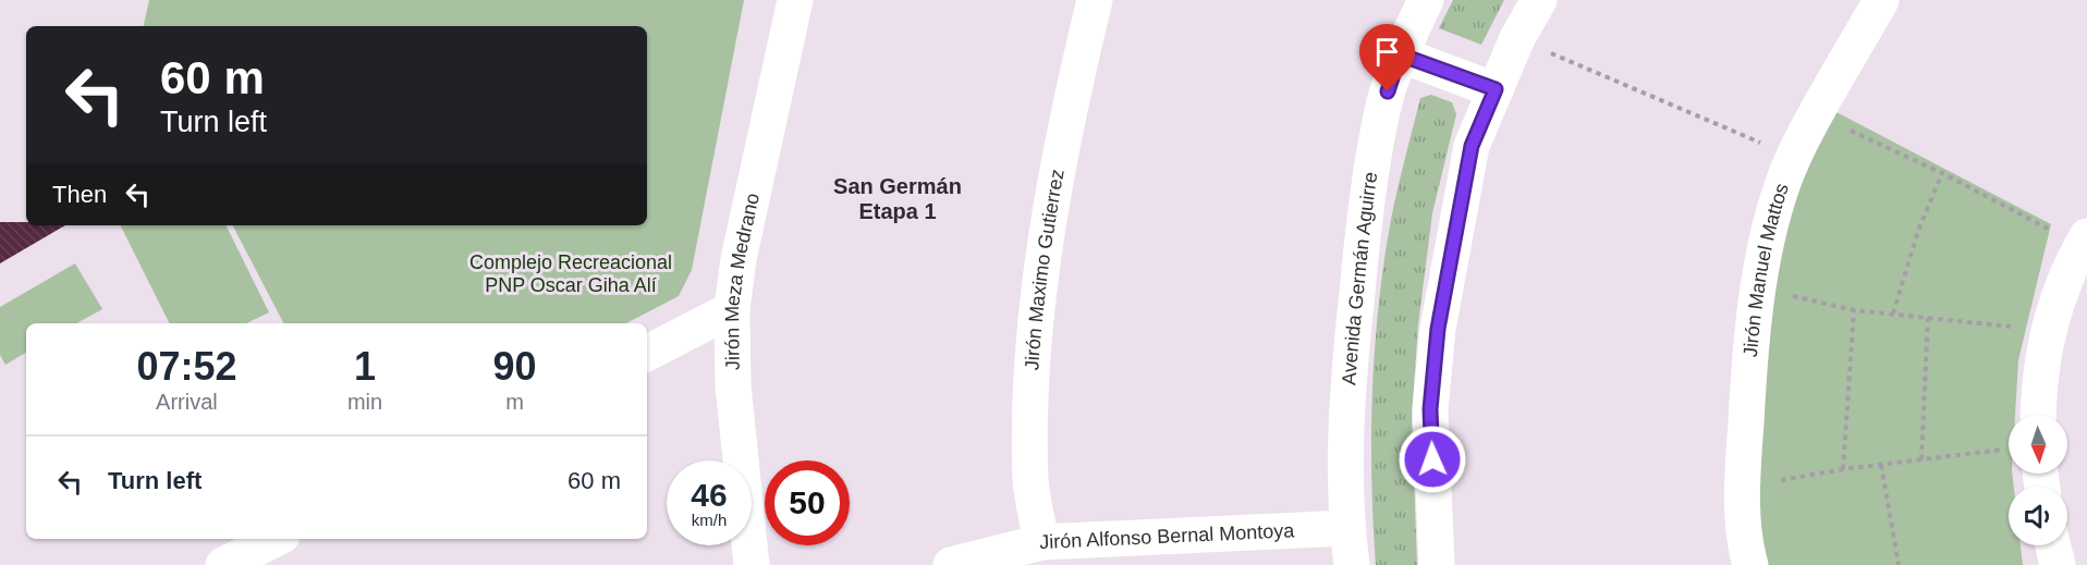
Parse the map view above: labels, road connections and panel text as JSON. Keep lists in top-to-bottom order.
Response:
{
  "streets": {
    "street": [
      "Jirón Maximo Gutierrez",
      "Jirón Manuel Mattos",
      "Avenida Germán Aguirre",
      "Jirón Meza Medrano",
      "Jirón Alfonso Bernal Montoya"
    ]
  },
  "crossings": [
    ["Jirón Maximo Gutierrez", "Jirón Alfonso Bernal Montoya"],
    ["Avenida Germán Aguirre", "Jirón Alfonso Bernal Montoya"]
  ],
  "districts": ["San Germán Etapa 1"],
  "parks": ["Complejo Recreacional PNP Oscar Giha Alí"],
  "north": "bottom",
  "page": {
    "turn": ["60 m", "Turn left"],
    "then": "Then",
    "eta": [
      "07:52",
      "Arrival",
      "1",
      "min",
      "90",
      "m"
    ],
    "list": [
      {
        "name": "Turn left",
        "value": "60 m"
      }
    ],
    "speed": "46 km/h",
    "limit": "50"
  }
}
